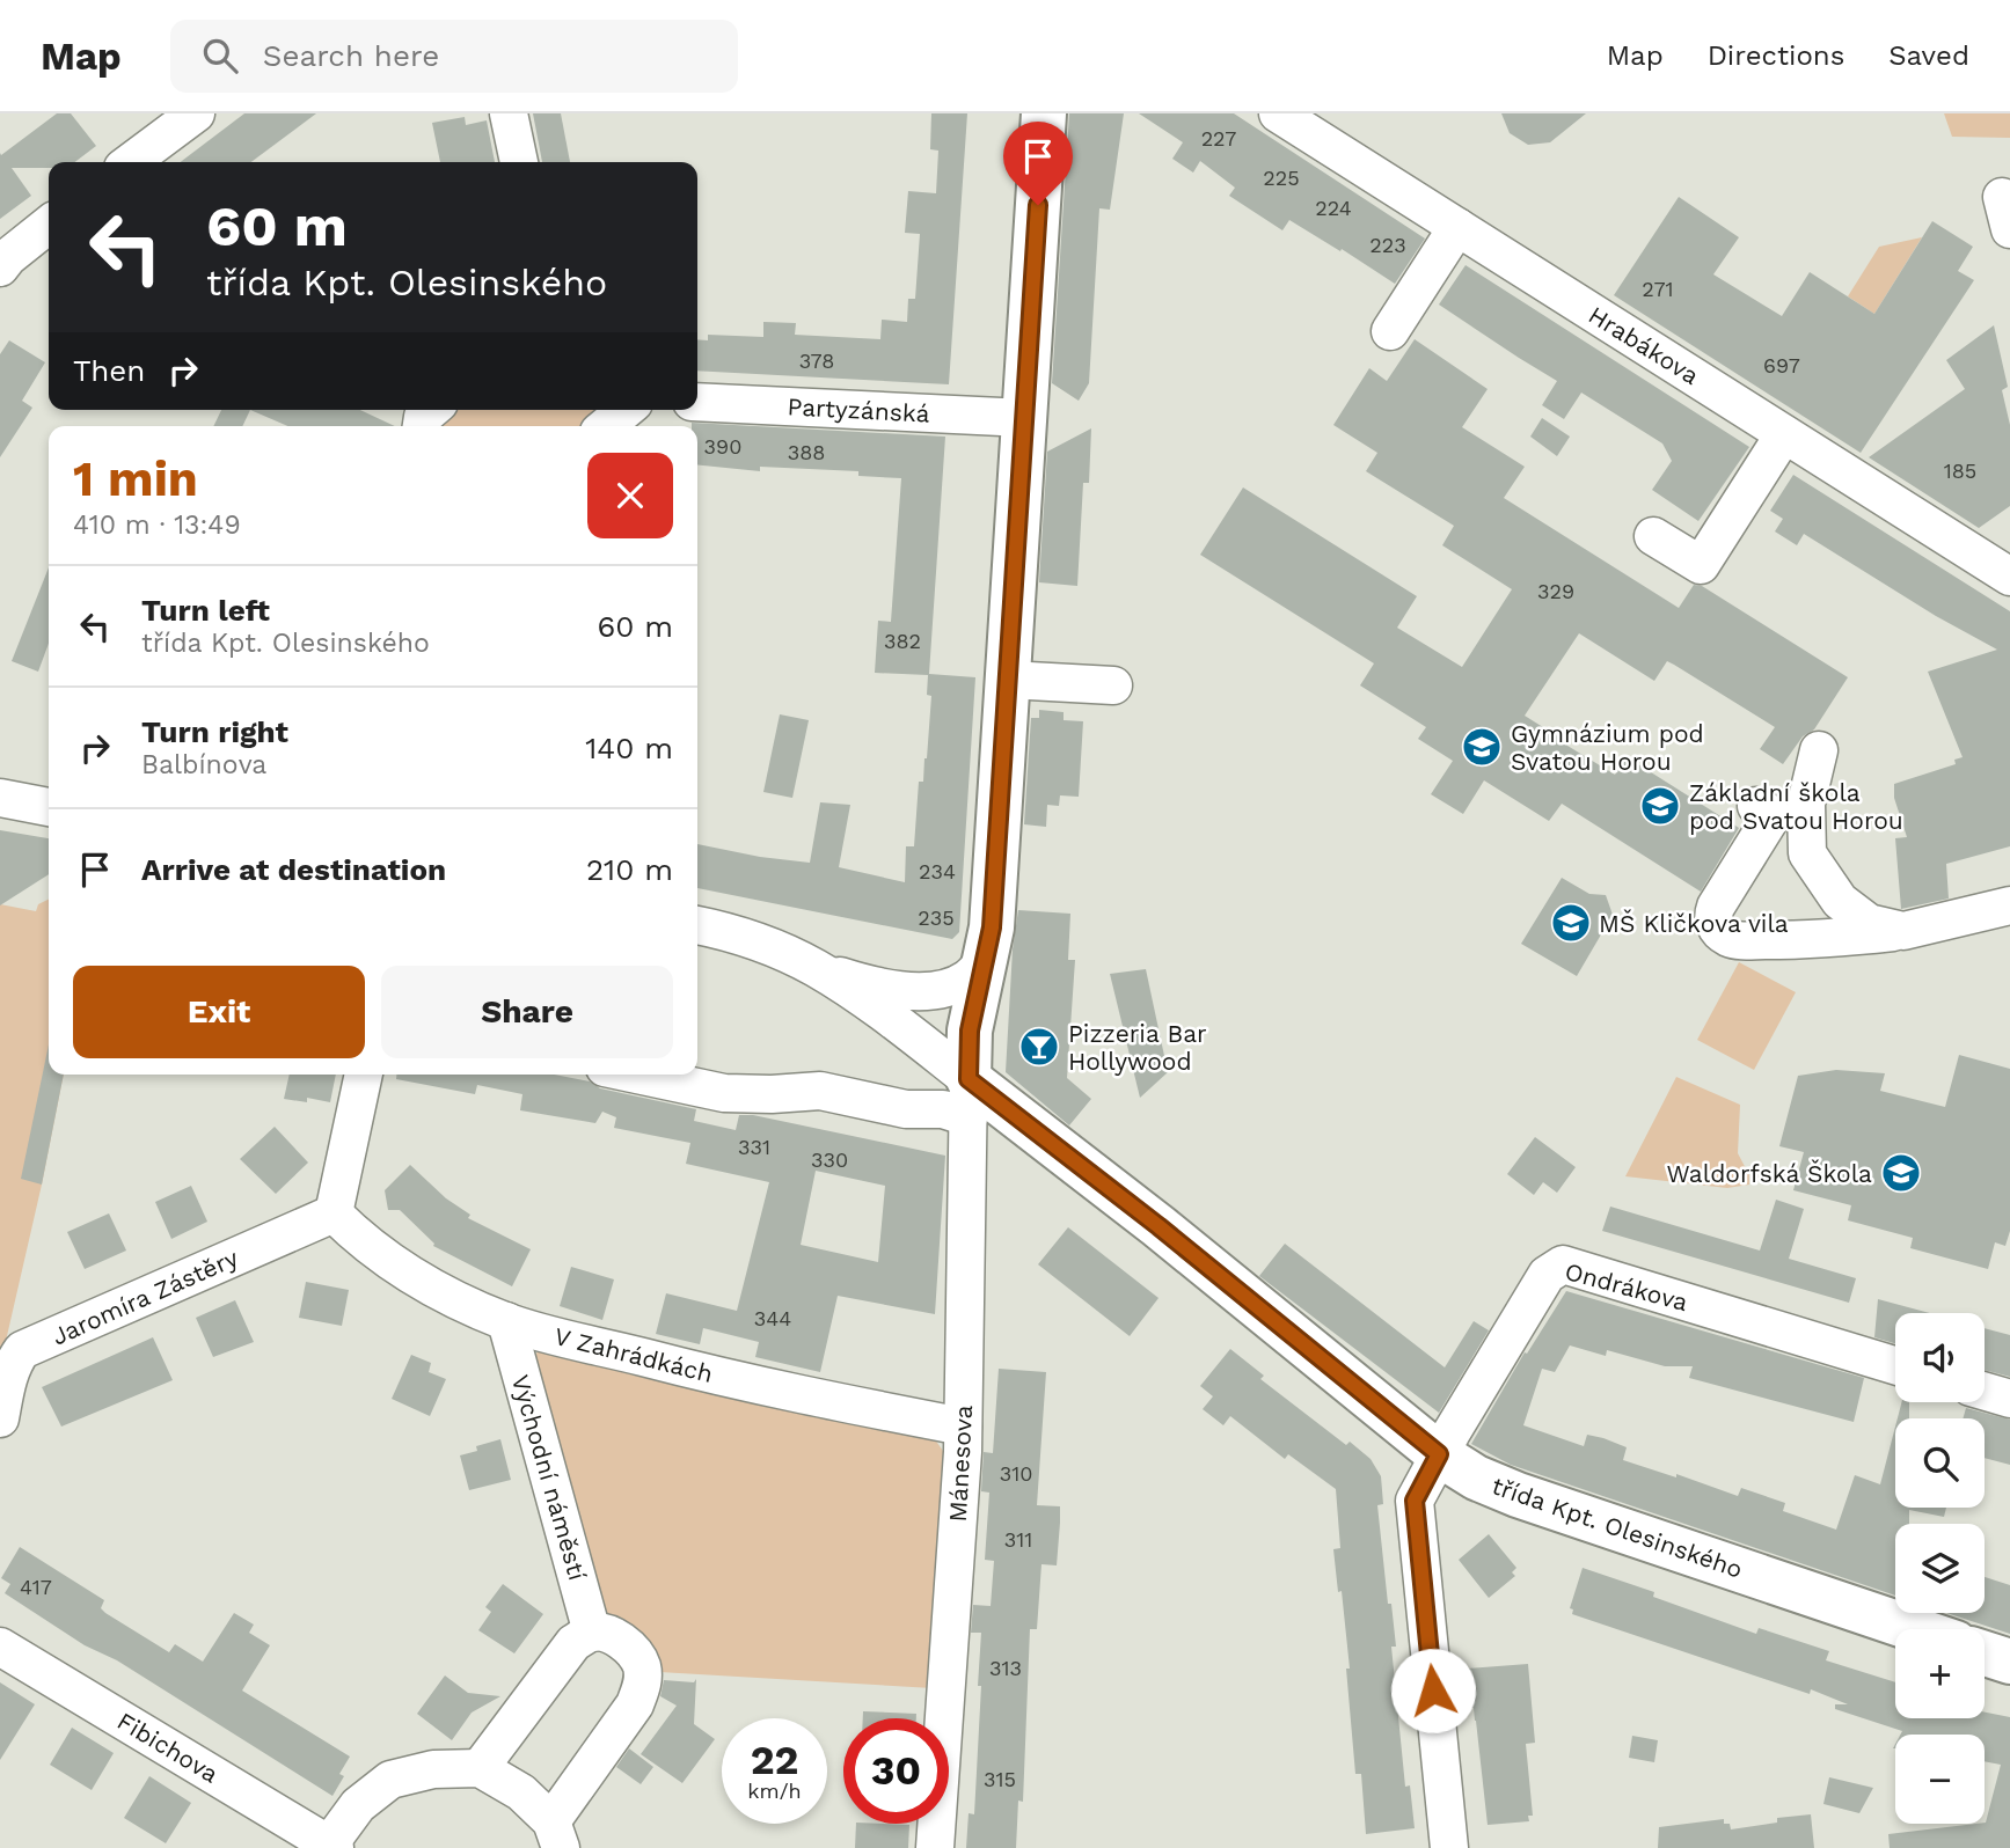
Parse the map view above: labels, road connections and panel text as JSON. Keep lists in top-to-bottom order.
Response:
{
  "streets": {
    "main road": ["třída Kpt. Olesinského"],
    "street": [
      "Hrabákova",
      "Partyzánská",
      "Ondrákova",
      "Jaromíra Zástěry",
      "V Zahrádkách",
      "Mánesova",
      "Východní náměstí",
      "Fibichova"
    ]
  },
  "crossings": [
    ["Ondrákova", "třída Kpt. Olesinského"],
    ["Jaromíra Zástěry", "V Zahrádkách"],
    ["V Zahrádkách", "Mánesova"],
    ["V Zahrádkách", "Východní náměstí"],
    ["Mánesova", "třída Kpt. Olesinského"]
  ],
  "places": {
    "school or university": [
      "Gymnázium pod Svatou Horou",
      "Základní škola pod Svatou Horou",
      "MŠ Kličkova vila",
      "Waldorfská Škola"
    ],
    "bar": ["Pizzeria Bar Hollywood"]
  },
  "house_numbers": [
    "227",
    "225",
    "224",
    "223",
    "271",
    "378",
    "697",
    "390",
    "388",
    "185",
    "329",
    "382",
    "234",
    "235",
    "331",
    "330",
    "344",
    "310",
    "311",
    "417",
    "313",
    "315"
  ],
  "page": {
    "header": "Map",
    "search": "Search here",
    "nav": ["Map", "Directions", "Saved"],
    "turn": ["60 m", "třída Kpt. Olesinského"],
    "then": "Then",
    "heading": ["1 min", "410 m · 13:49"],
    "list": [
      {
        "name": "Turn left",
        "note": "třída Kpt. Olesinského",
        "value": "60 m"
      },
      {
        "name": "Turn right",
        "note": "Balbínova",
        "value": "140 m"
      },
      {
        "name": "Arrive at destination",
        "value": "210 m"
      }
    ],
    "buttons": ["Exit", "Share"],
    "map_buttons": ["+", "−"],
    "speed": "22 km/h",
    "limit": "30"
  }
}
